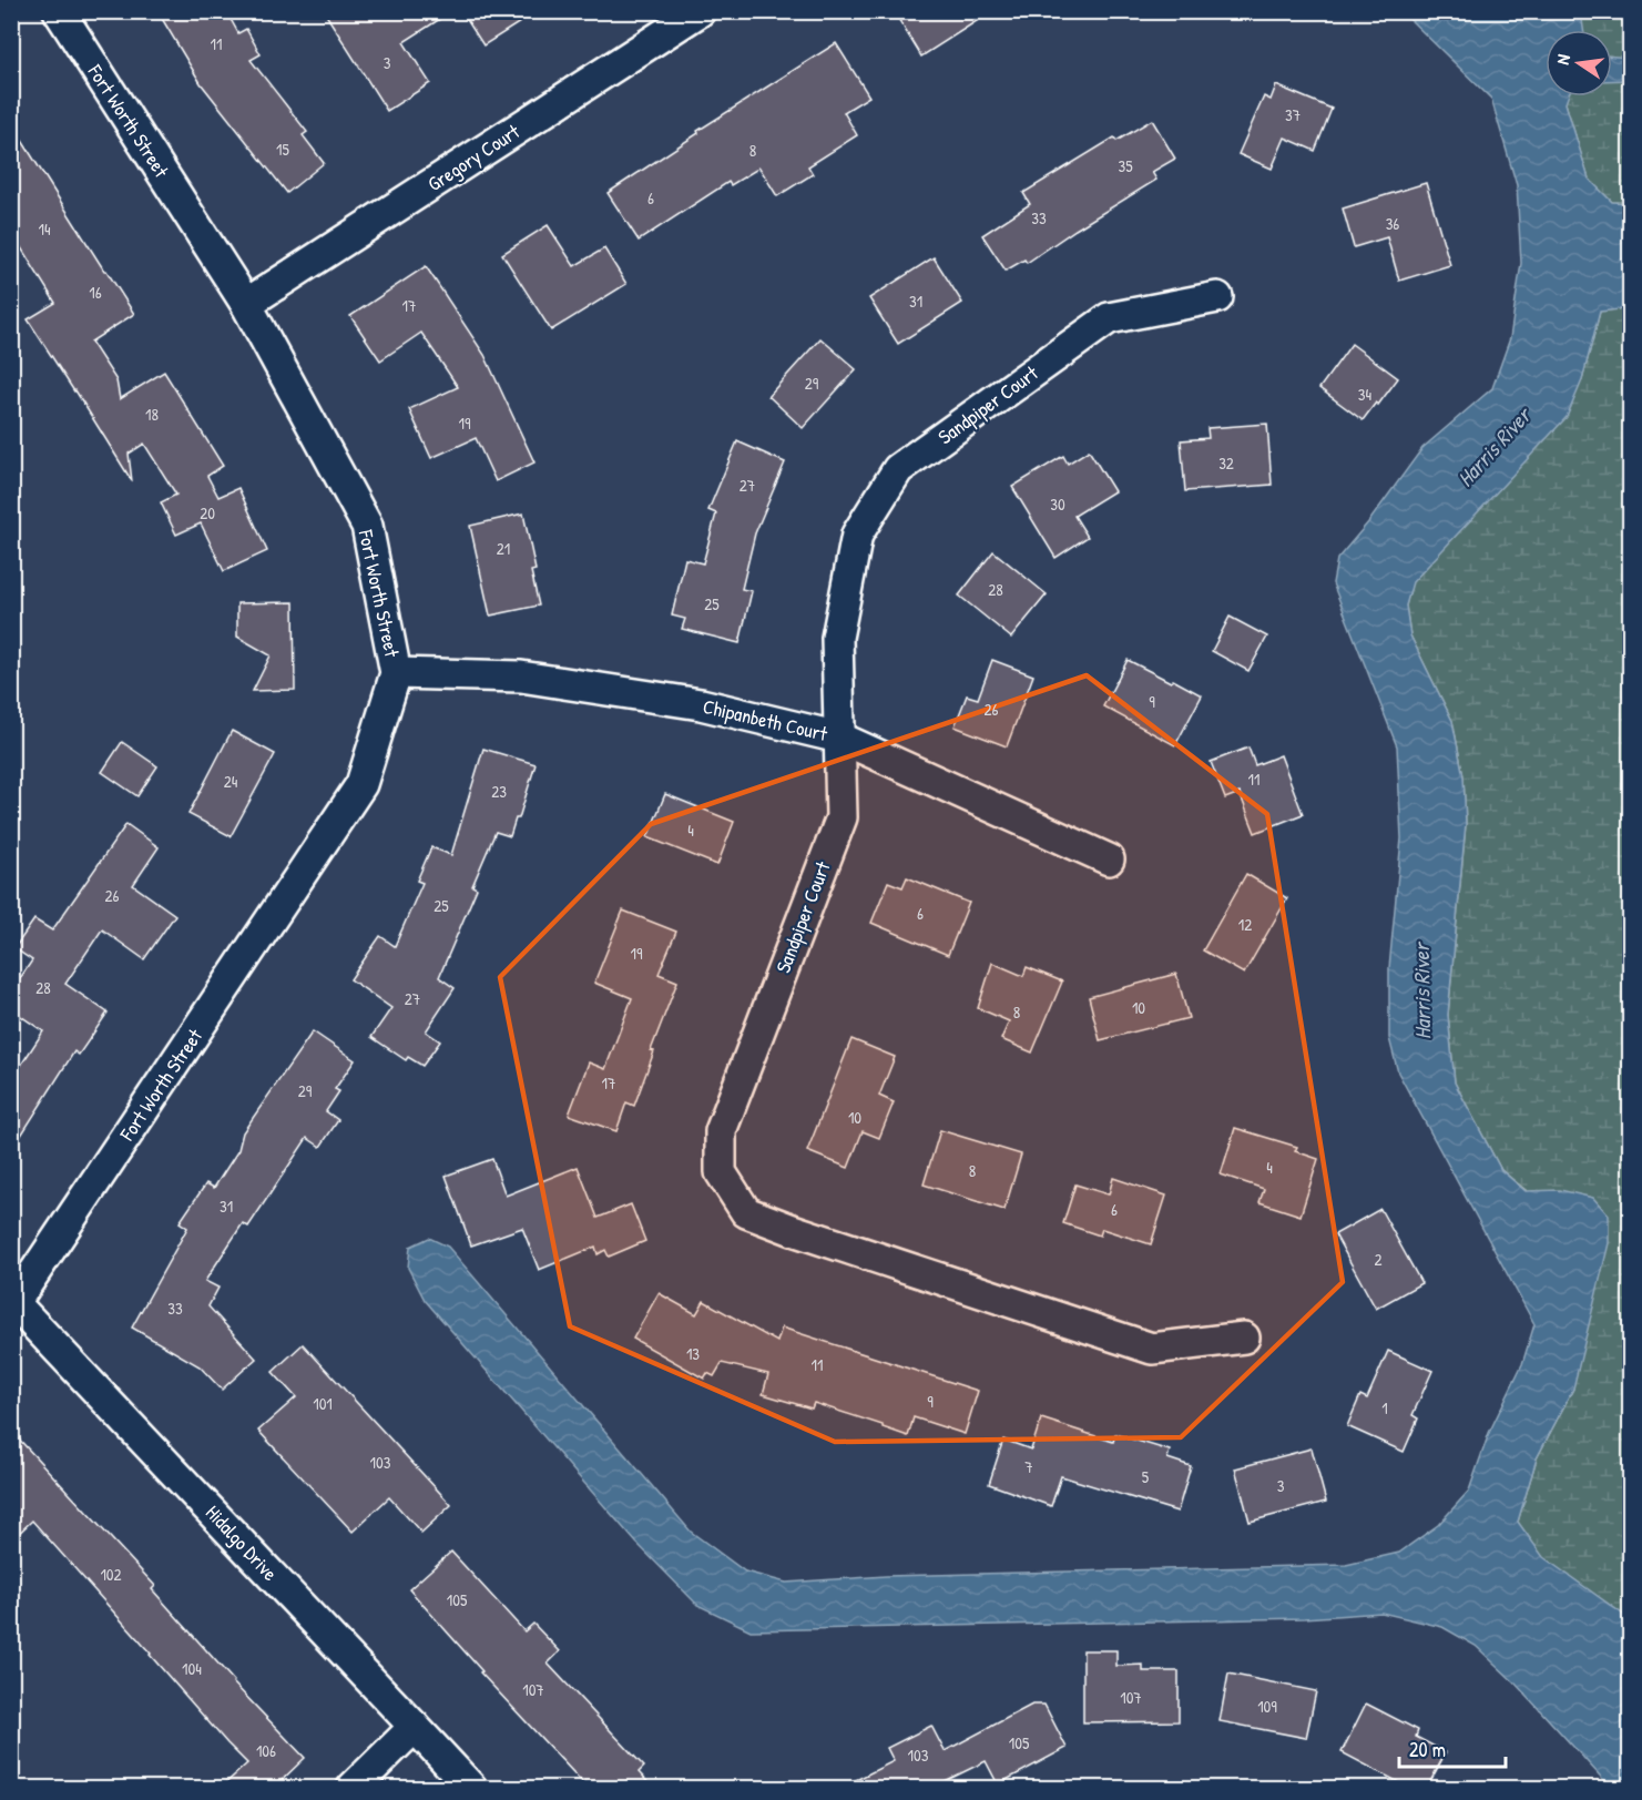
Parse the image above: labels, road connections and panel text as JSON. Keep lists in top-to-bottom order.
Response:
{
  "streets": {
    "street": [
      "Fort Worth Street",
      "Gregory Court",
      "Sandpiper Court",
      "Chipanbeth Court",
      "Hidalgo Drive"
    ]
  },
  "crossings": [
    ["Fort Worth Street", "Gregory Court"],
    ["Fort Worth Street", "Chipanbeth Court"],
    ["Fort Worth Street", "Hidalgo Drive"],
    ["Sandpiper Court", "Chipanbeth Court"]
  ],
  "water": ["Harris River"],
  "house_numbers": [
    "11",
    "3",
    "37",
    "15",
    "8",
    "35",
    "6",
    "33",
    "36",
    "14",
    "16",
    "31",
    "17",
    "29",
    "34",
    "18",
    "19",
    "32",
    "27",
    "30",
    "20",
    "21",
    "28",
    "25",
    "9",
    "26",
    "11",
    "24",
    "23",
    "4",
    "26",
    "25",
    "6",
    "12",
    "19",
    "28",
    "27",
    "10",
    "8",
    "17",
    "29",
    "10",
    "4",
    "8",
    "31",
    "6",
    "2",
    "33",
    "13",
    "11",
    "9",
    "101",
    "1",
    "103",
    "7",
    "5",
    "3",
    "102",
    "105",
    "104",
    "107",
    "107",
    "109",
    "105",
    "106",
    "103"
  ],
  "scale_bar": "20 m",
  "north": "left"
}
